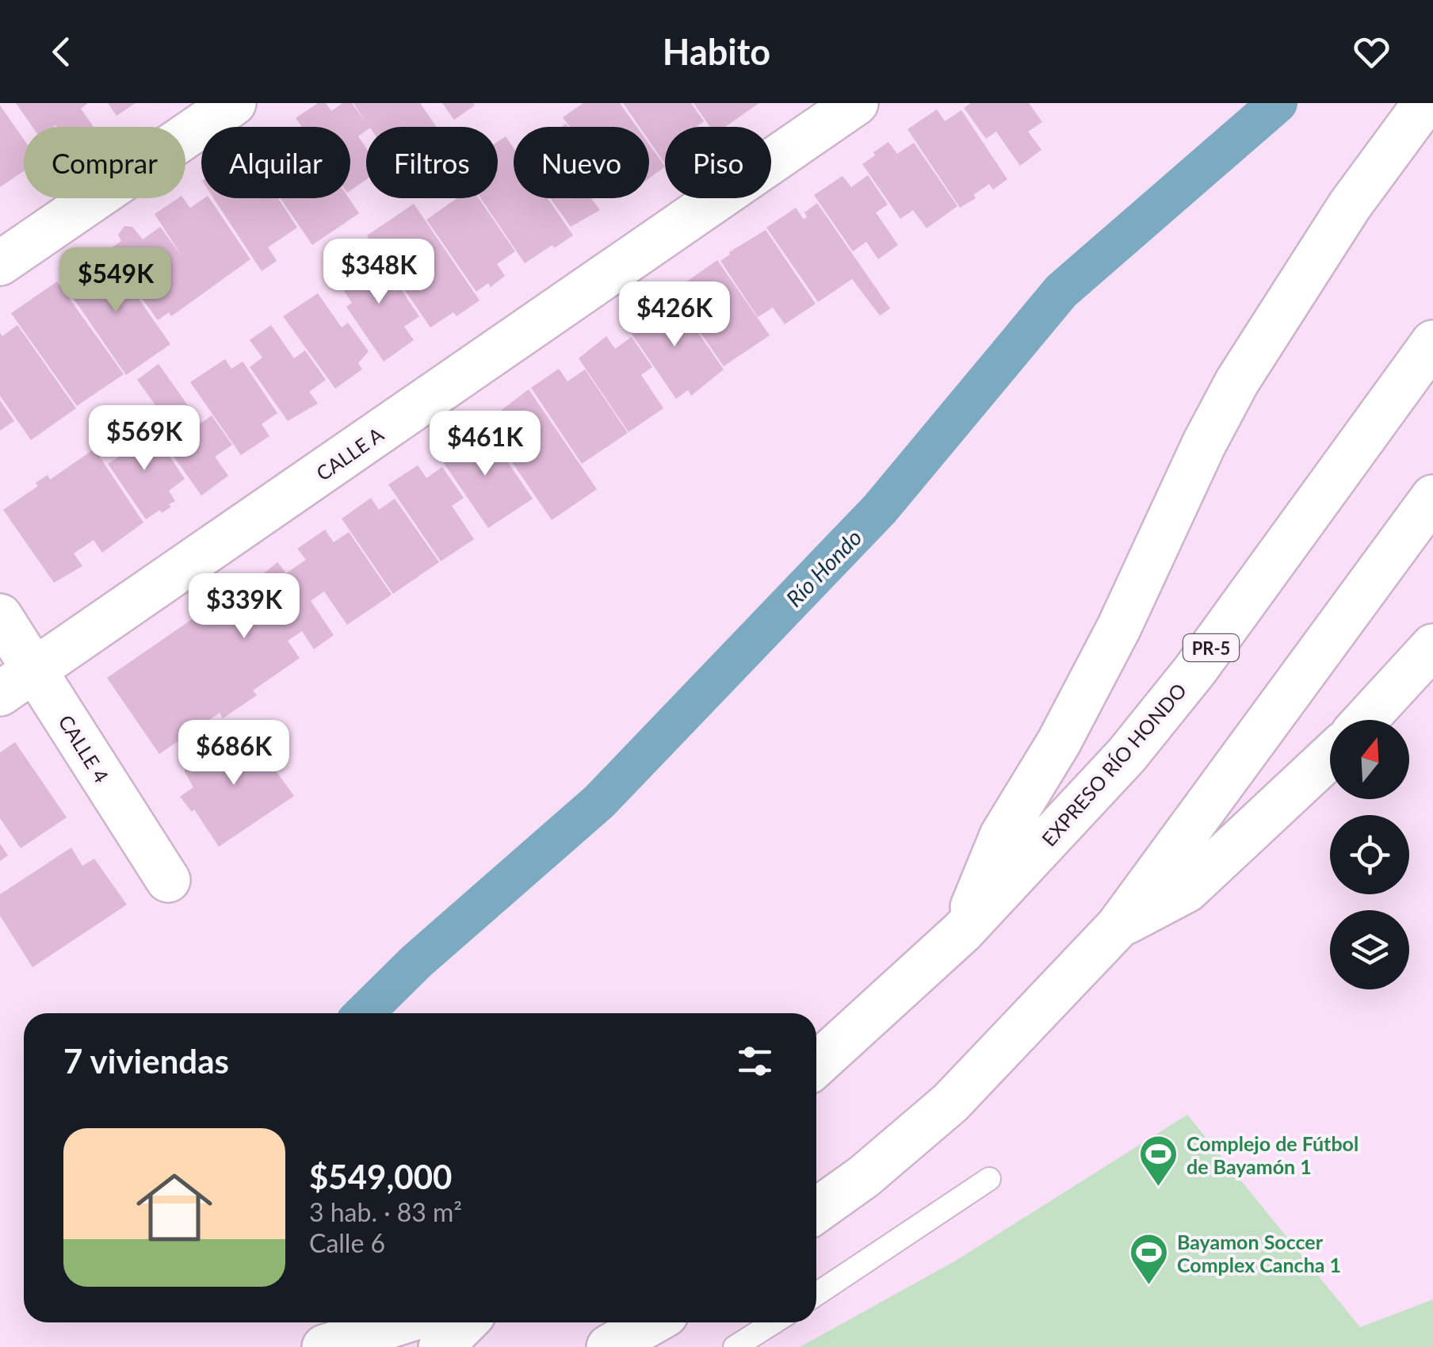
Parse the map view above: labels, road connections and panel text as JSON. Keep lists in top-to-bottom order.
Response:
{
  "streets": {
    "main road": [
      "CALLE A",
      "PR-5",
      "CALLE 4",
      "EXPRESO RÍO HONDO"
    ]
  },
  "crossings": [
    ["CALLE A", "CALLE 4"]
  ],
  "water": ["Río Hondo"],
  "places": {
    "sports": ["Complejo de Fútbol de Bayamón 1", "Bayamon Soccer Complex Cancha 1"]
  },
  "north": "top",
  "page": {
    "header": "Habito",
    "chip": [
      "Comprar",
      "Alquilar",
      "Filtros",
      "Nuevo",
      "Piso"
    ],
    "price": [
      "$348K",
      "$549K",
      "$426K",
      "$569K",
      "$461K",
      "$339K",
      "$686K"
    ],
    "heading": "7 viviendas",
    "list": [
      {
        "name": "$549,000",
        "note": "3 hab. · 83 m² · Calle 6"
      }
    ]
  }
}
